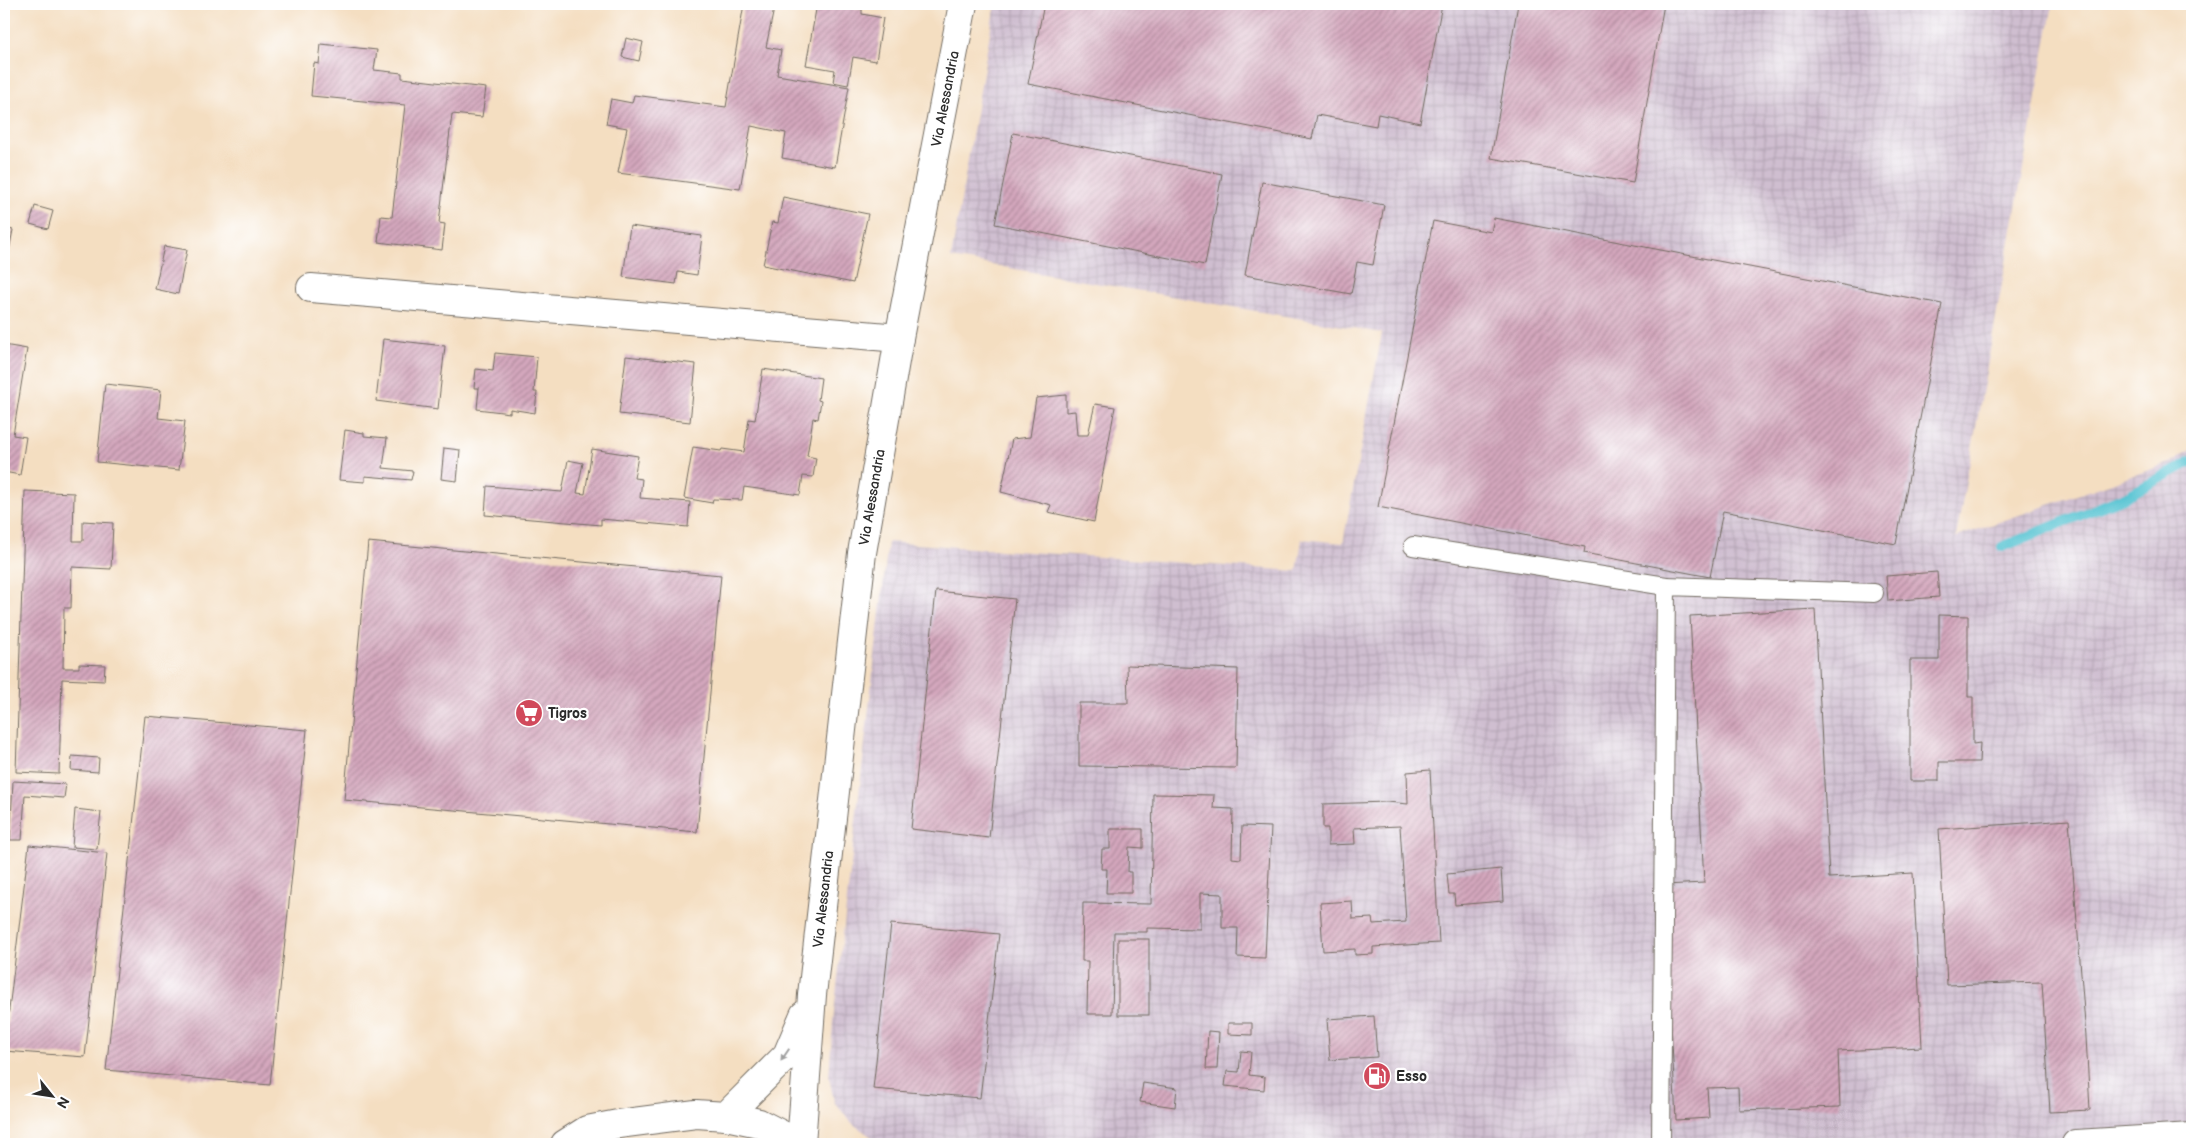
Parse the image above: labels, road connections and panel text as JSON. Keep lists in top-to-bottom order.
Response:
{
  "streets": {
    "street": ["Via Alessandria"]
  },
  "places": {
    "supermarket": ["Tigros"],
    "fuel station": ["Esso"]
  },
  "north": "bottom right"
}
